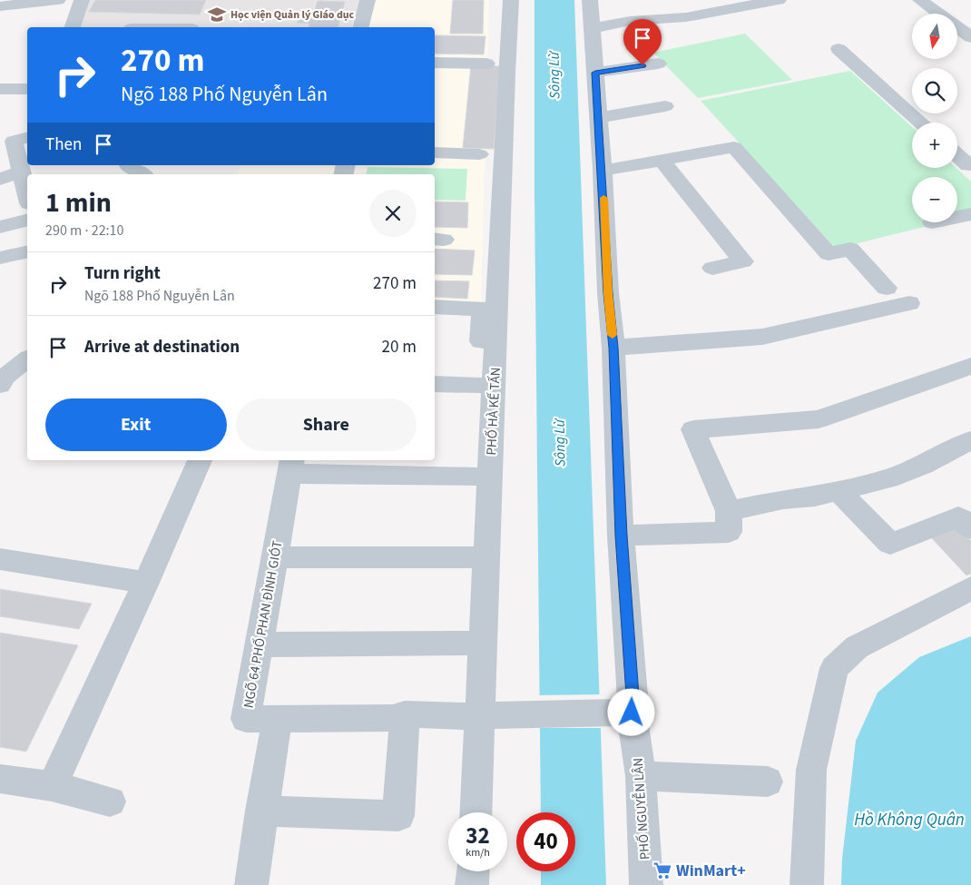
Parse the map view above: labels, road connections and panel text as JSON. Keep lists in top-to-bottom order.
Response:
{
  "streets": {
    "street": ["PHỐ HÀ KẾ TẤN", "NGÕ 64 PHỐ PHAN ĐÌNH GIÓT", "PHỐ NGUYỄN LÂN"]
  },
  "crossings": [
    ["PHỐ HÀ KẾ TẤN", "NGÕ 64 PHỐ PHAN ĐÌNH GIÓT"],
    ["NGÕ 64 PHỐ PHAN ĐÌNH GIÓT", "PHỐ NGUYỄN LÂN"]
  ],
  "water": ["Sông Lừ", "Hồ Không Quân"],
  "places": {
    "school or university": ["Học viện Quản lý Giáo dục"],
    "supermarket": ["WinMart+"]
  },
  "north": "bottom",
  "page": {
    "map_buttons": ["+", "−"],
    "turn": ["270 m", "Ngõ 188 Phố Nguyễn Lân"],
    "then": "Then",
    "heading": ["1 min", "290 m · 22:10"],
    "list": [
      {
        "name": "Turn right",
        "note": "Ngõ 188 Phố Nguyễn Lân",
        "value": "270 m"
      },
      {
        "name": "Arrive at destination",
        "value": "20 m"
      }
    ],
    "buttons": ["Exit", "Share"],
    "speed": "32 km/h",
    "limit": "40"
  }
}
